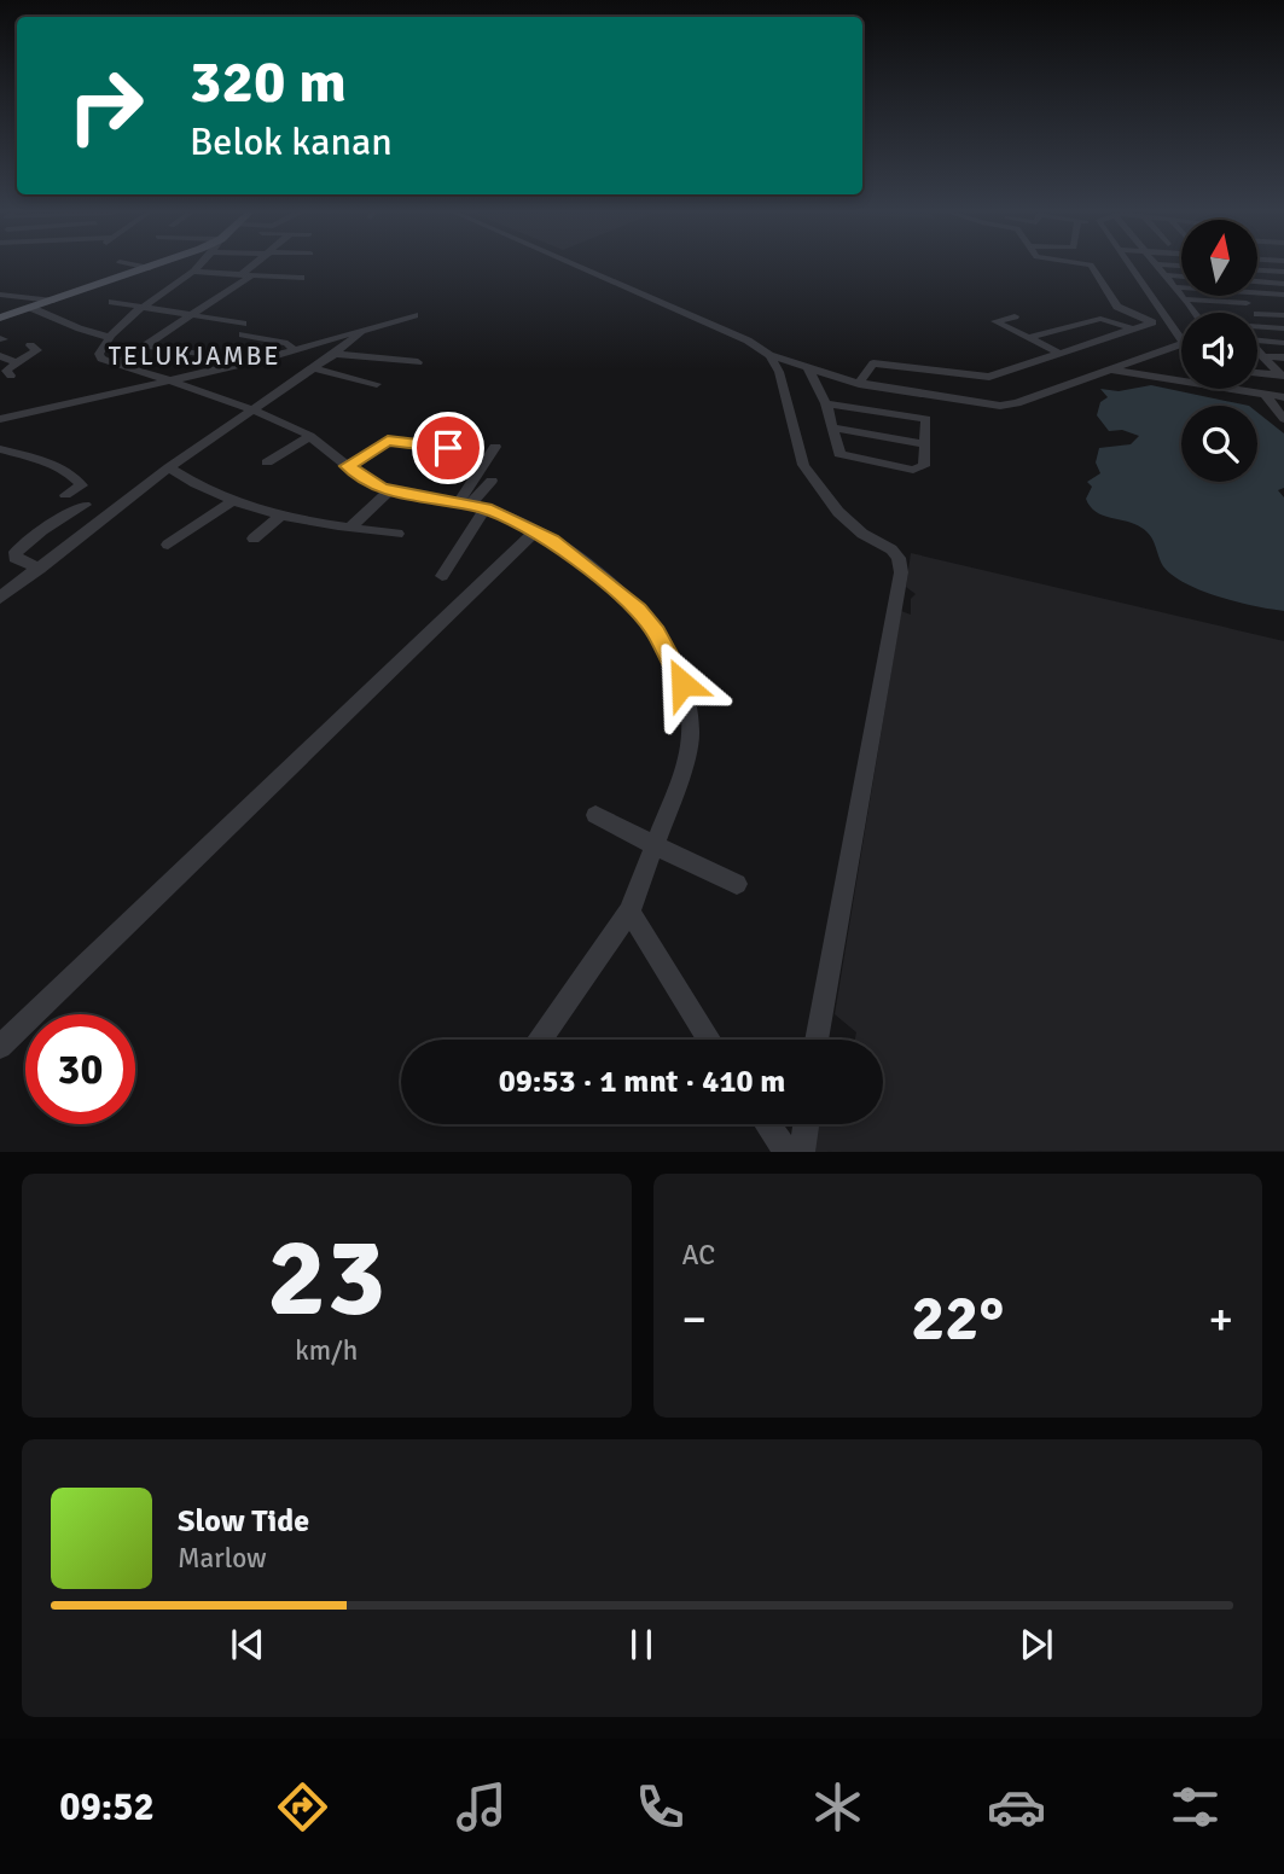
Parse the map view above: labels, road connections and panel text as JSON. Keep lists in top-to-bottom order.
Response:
{
  "districts": ["TELUKJAMBE"],
  "north": "top",
  "page": {
    "turn": ["320 m", "Belok kanan"],
    "limit": "30",
    "trip": "09:53 · 1 mnt · 410 m",
    "tile": [
      ["23", "km/h"],
      "AC"
    ],
    "heat": ["−", "22°", "+"],
    "song": ["Slow Tide", "Marlow"],
    "tabs": "09:52"
  }
}
